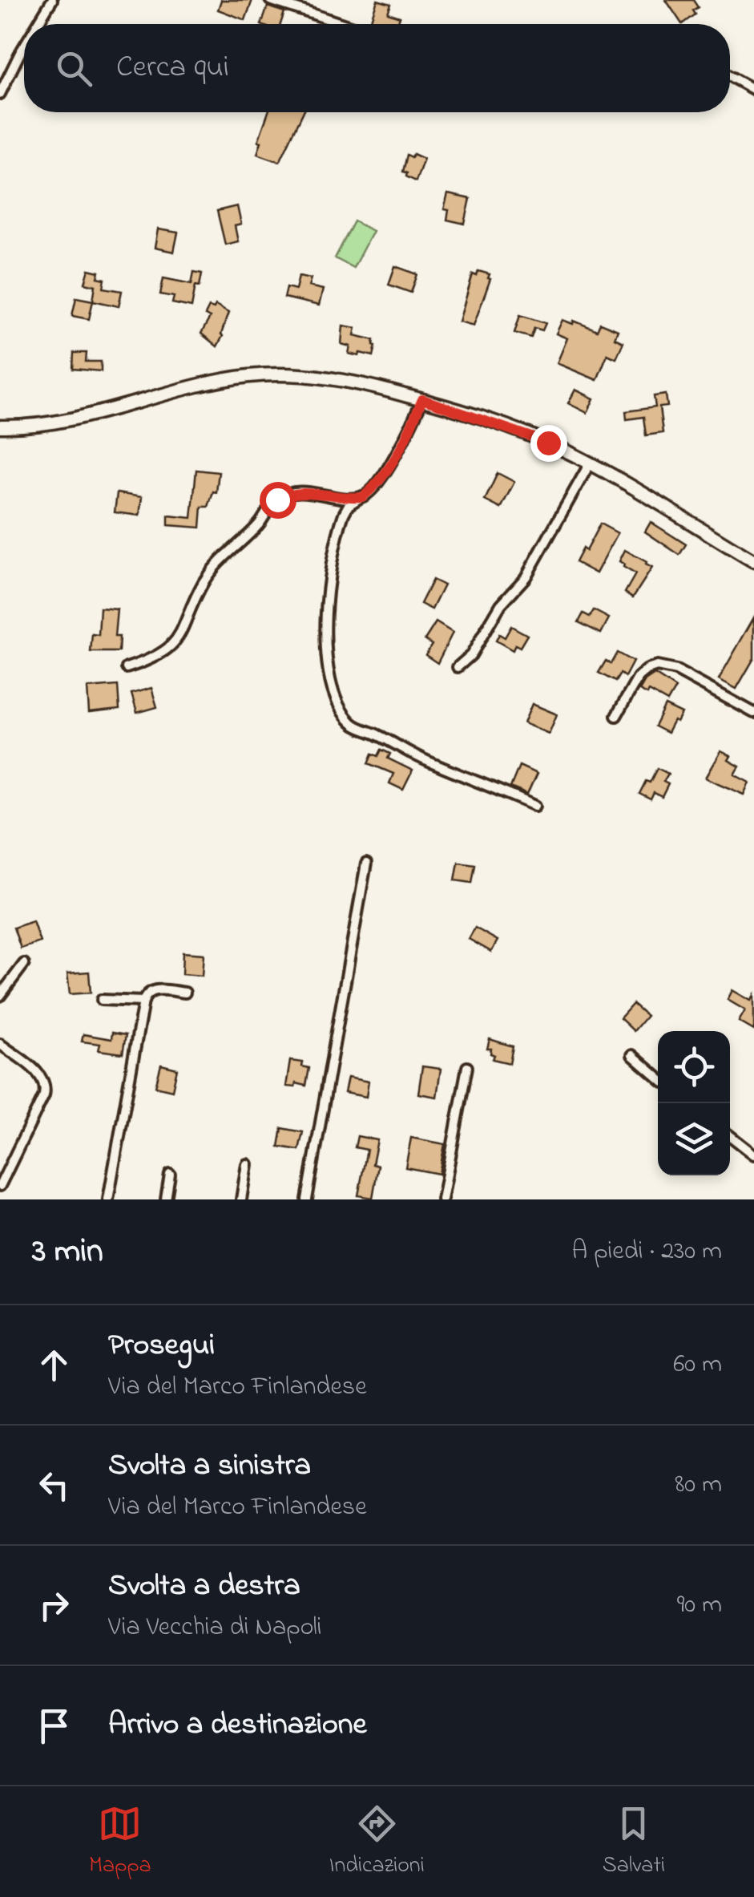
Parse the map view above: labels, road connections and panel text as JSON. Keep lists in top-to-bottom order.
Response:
{
  "page": {
    "search": "Cerca qui",
    "heading": ["3 min", "A piedi · 230 m"],
    "list": [
      ["Prosegui", "Via del Marco Finlandese", "60 m"],
      ["Svolta a sinistra", "Via del Marco Finlandese", "80 m"],
      ["Svolta a destra", "Via Vecchia di Napoli", "90 m"],
      "Arrivo a destinazione"
    ],
    "nav": ["Mappa", "Indicazioni", "Salvati"]
  }
}
